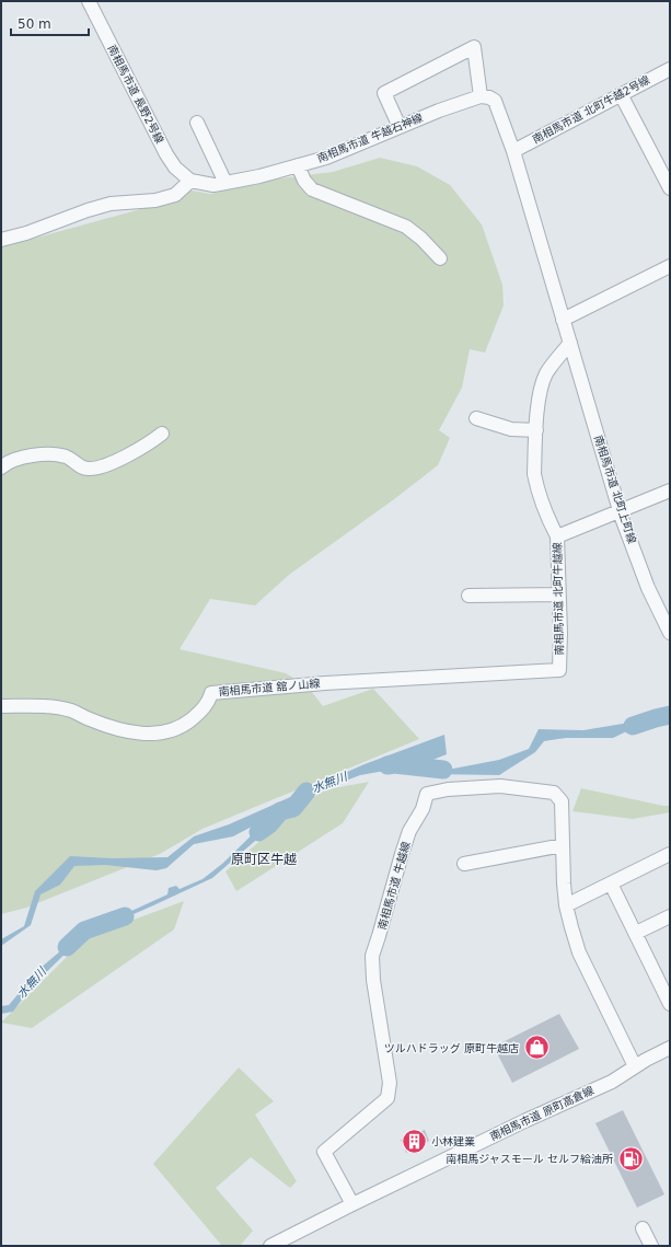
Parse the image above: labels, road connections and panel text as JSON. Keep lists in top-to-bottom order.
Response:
{
  "streets": {
    "street": [
      "南相馬市道 長野2号線",
      "南相馬市道 北町牛越2号線",
      "南相馬市道 牛越石神線",
      "南相馬市道 北町上町線",
      "南相馬市道 北町牛越線",
      "南相馬市道 舘ノ山線",
      "南相馬市道 牛越線",
      "南相馬市道 原町高倉線"
    ]
  },
  "crossings": [
    ["南相馬市道 長野2号線", "南相馬市道 牛越石神線"],
    ["南相馬市道 北町上町線", "南相馬市道 北町牛越線"],
    ["南相馬市道 北町牛越線", "南相馬市道 舘ノ山線"],
    ["南相馬市道 牛越線", "南相馬市道 原町高倉線"]
  ],
  "districts": ["原町区牛越"],
  "water": ["水無川"],
  "places": {
    "shop": ["ツルハドラッグ 原町牛越店"],
    "building": ["小林建業"],
    "fuel station": ["南相馬ジャスモール セルフ給油所"]
  },
  "scale_bar": "50 m"
}
